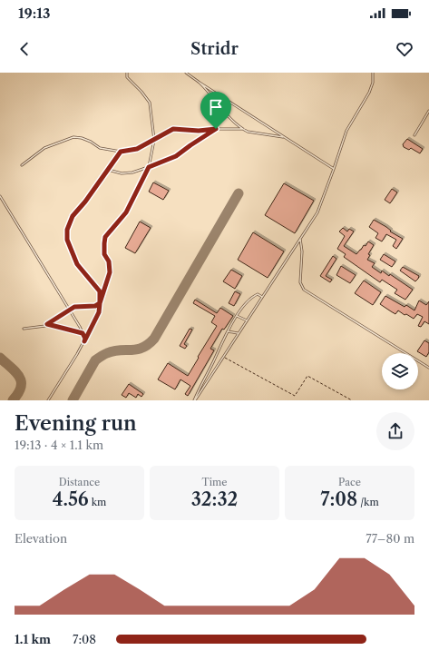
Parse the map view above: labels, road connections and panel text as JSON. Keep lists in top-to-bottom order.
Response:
{
  "page": {
    "status": "19:13",
    "header": "Stridr",
    "heading": ["Evening run", "19:13 · 4 × 1.1 km"],
    "stats": [
      ["Distance", "4.56 km"],
      ["Time", "32:32"],
      ["Pace", "7:08 /km"]
    ],
    "chart": ["Elevation", "77–80 m"],
    "list": [
      {
        "name": "1.1 km",
        "note": "7:08"
      }
    ]
  }
}
